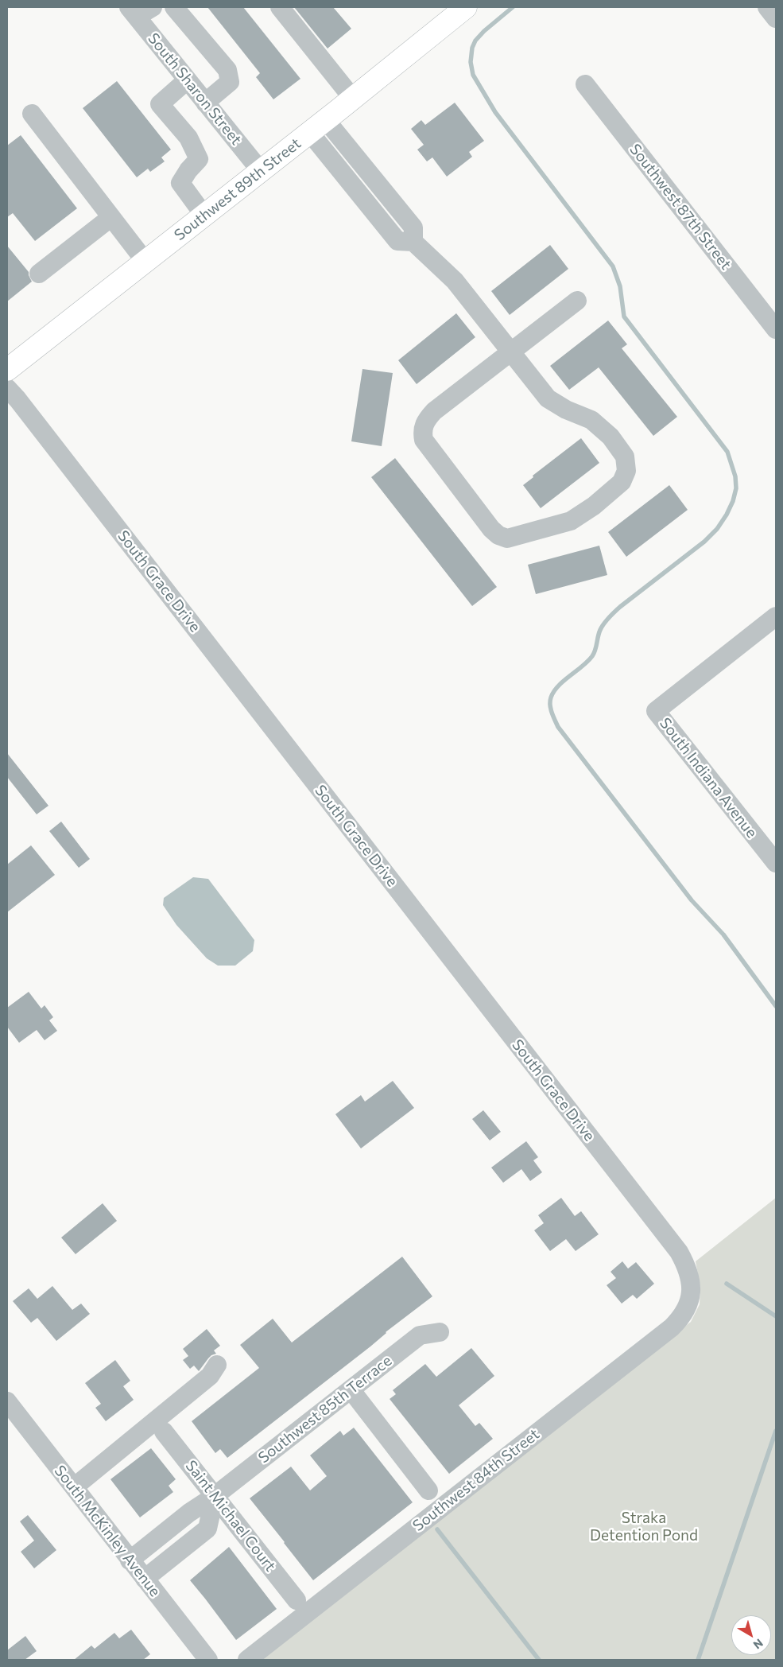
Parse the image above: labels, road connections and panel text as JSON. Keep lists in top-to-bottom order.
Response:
{
  "streets": {
    "main road": ["Southwest 89th Street"],
    "street": [
      "South Sharon Street",
      "Southwest 87th Street",
      "South Grace Drive",
      "South Indiana Avenue",
      "Southwest 85th Terrace",
      "Southwest 84th Street",
      "Saint Michael Court",
      "South McKinley Avenue"
    ]
  },
  "crossings": [
    ["South Sharon Street", "Southwest 89th Street"],
    ["South Grace Drive", "Southwest 84th Street"],
    ["Southwest 85th Terrace", "Saint Michael Court"],
    ["Southwest 85th Terrace", "South McKinley Avenue"]
  ],
  "parks": ["Straka Detention Pond"],
  "north": "bottom right"
}
